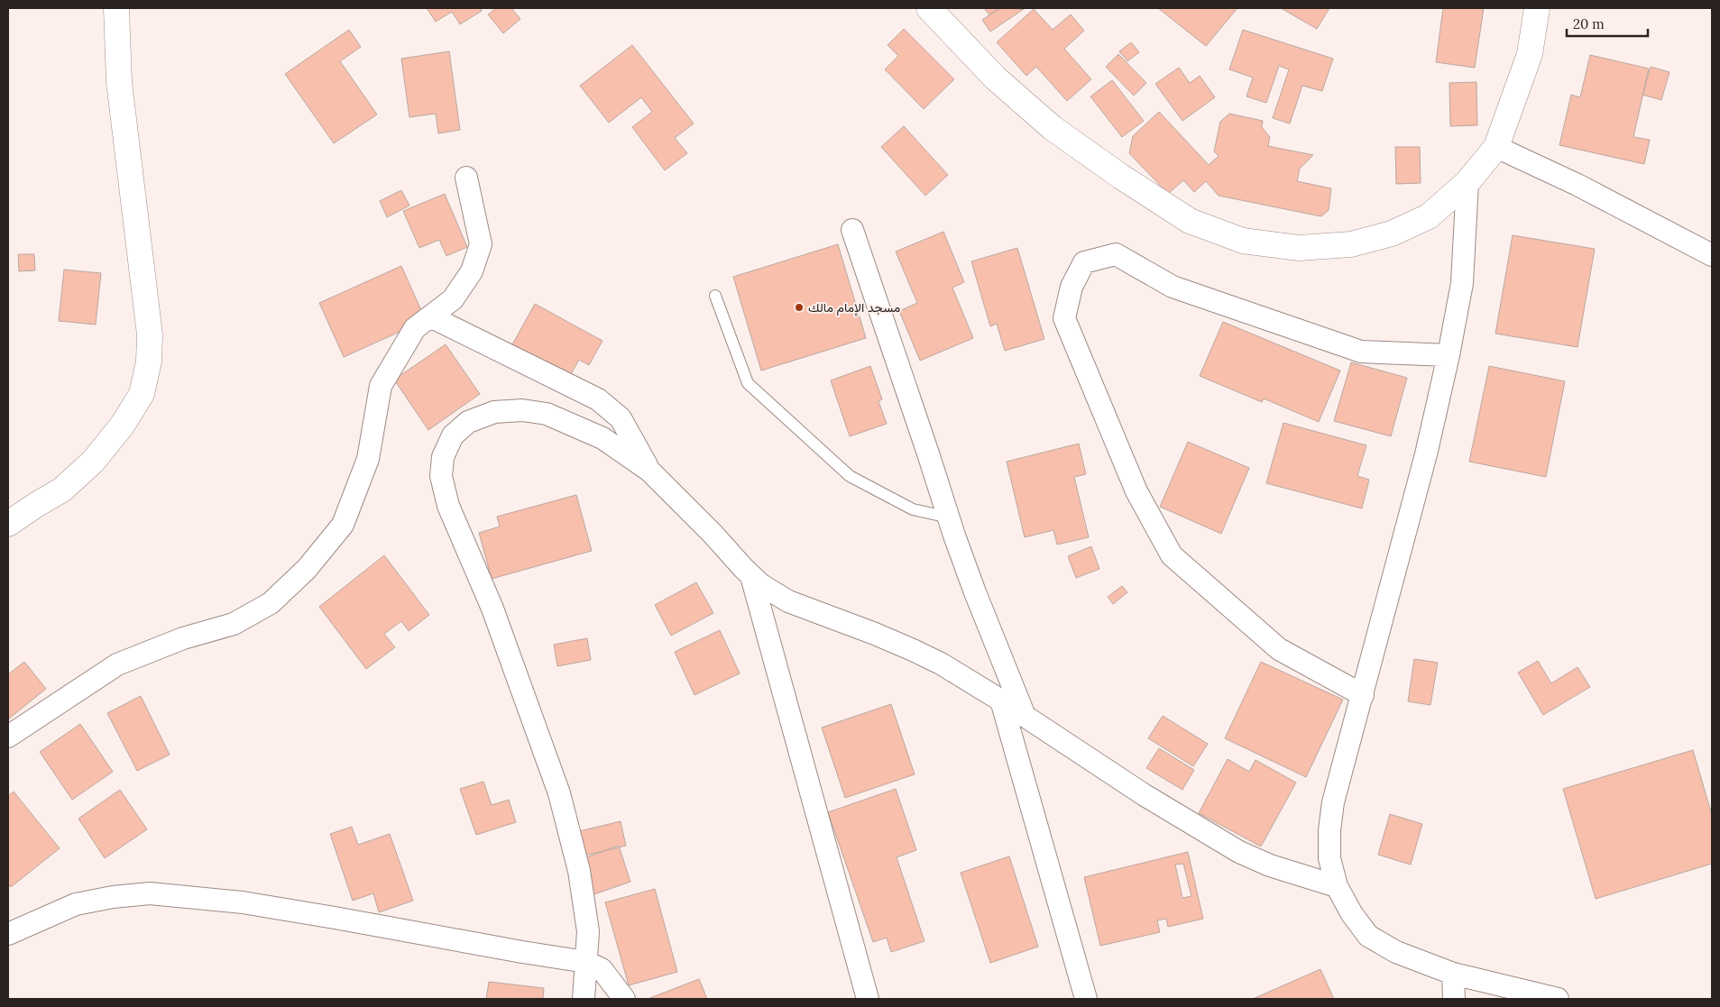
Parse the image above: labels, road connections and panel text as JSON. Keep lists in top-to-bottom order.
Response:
{
  "places": ["مسجد الإمام مالك"],
  "scale_bar": "20 m"
}
